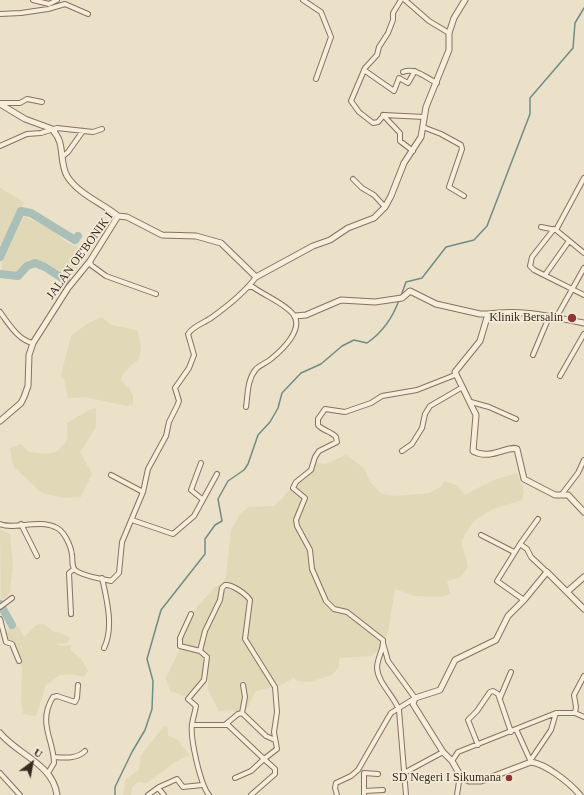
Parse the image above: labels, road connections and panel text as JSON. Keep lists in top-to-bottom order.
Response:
{
  "streets": {
    "street": ["JALAN OE'BONIK I"]
  },
  "places": ["Klinik Bersalin", "SD Negeri I Sikumana"],
  "north": "top right"
}
